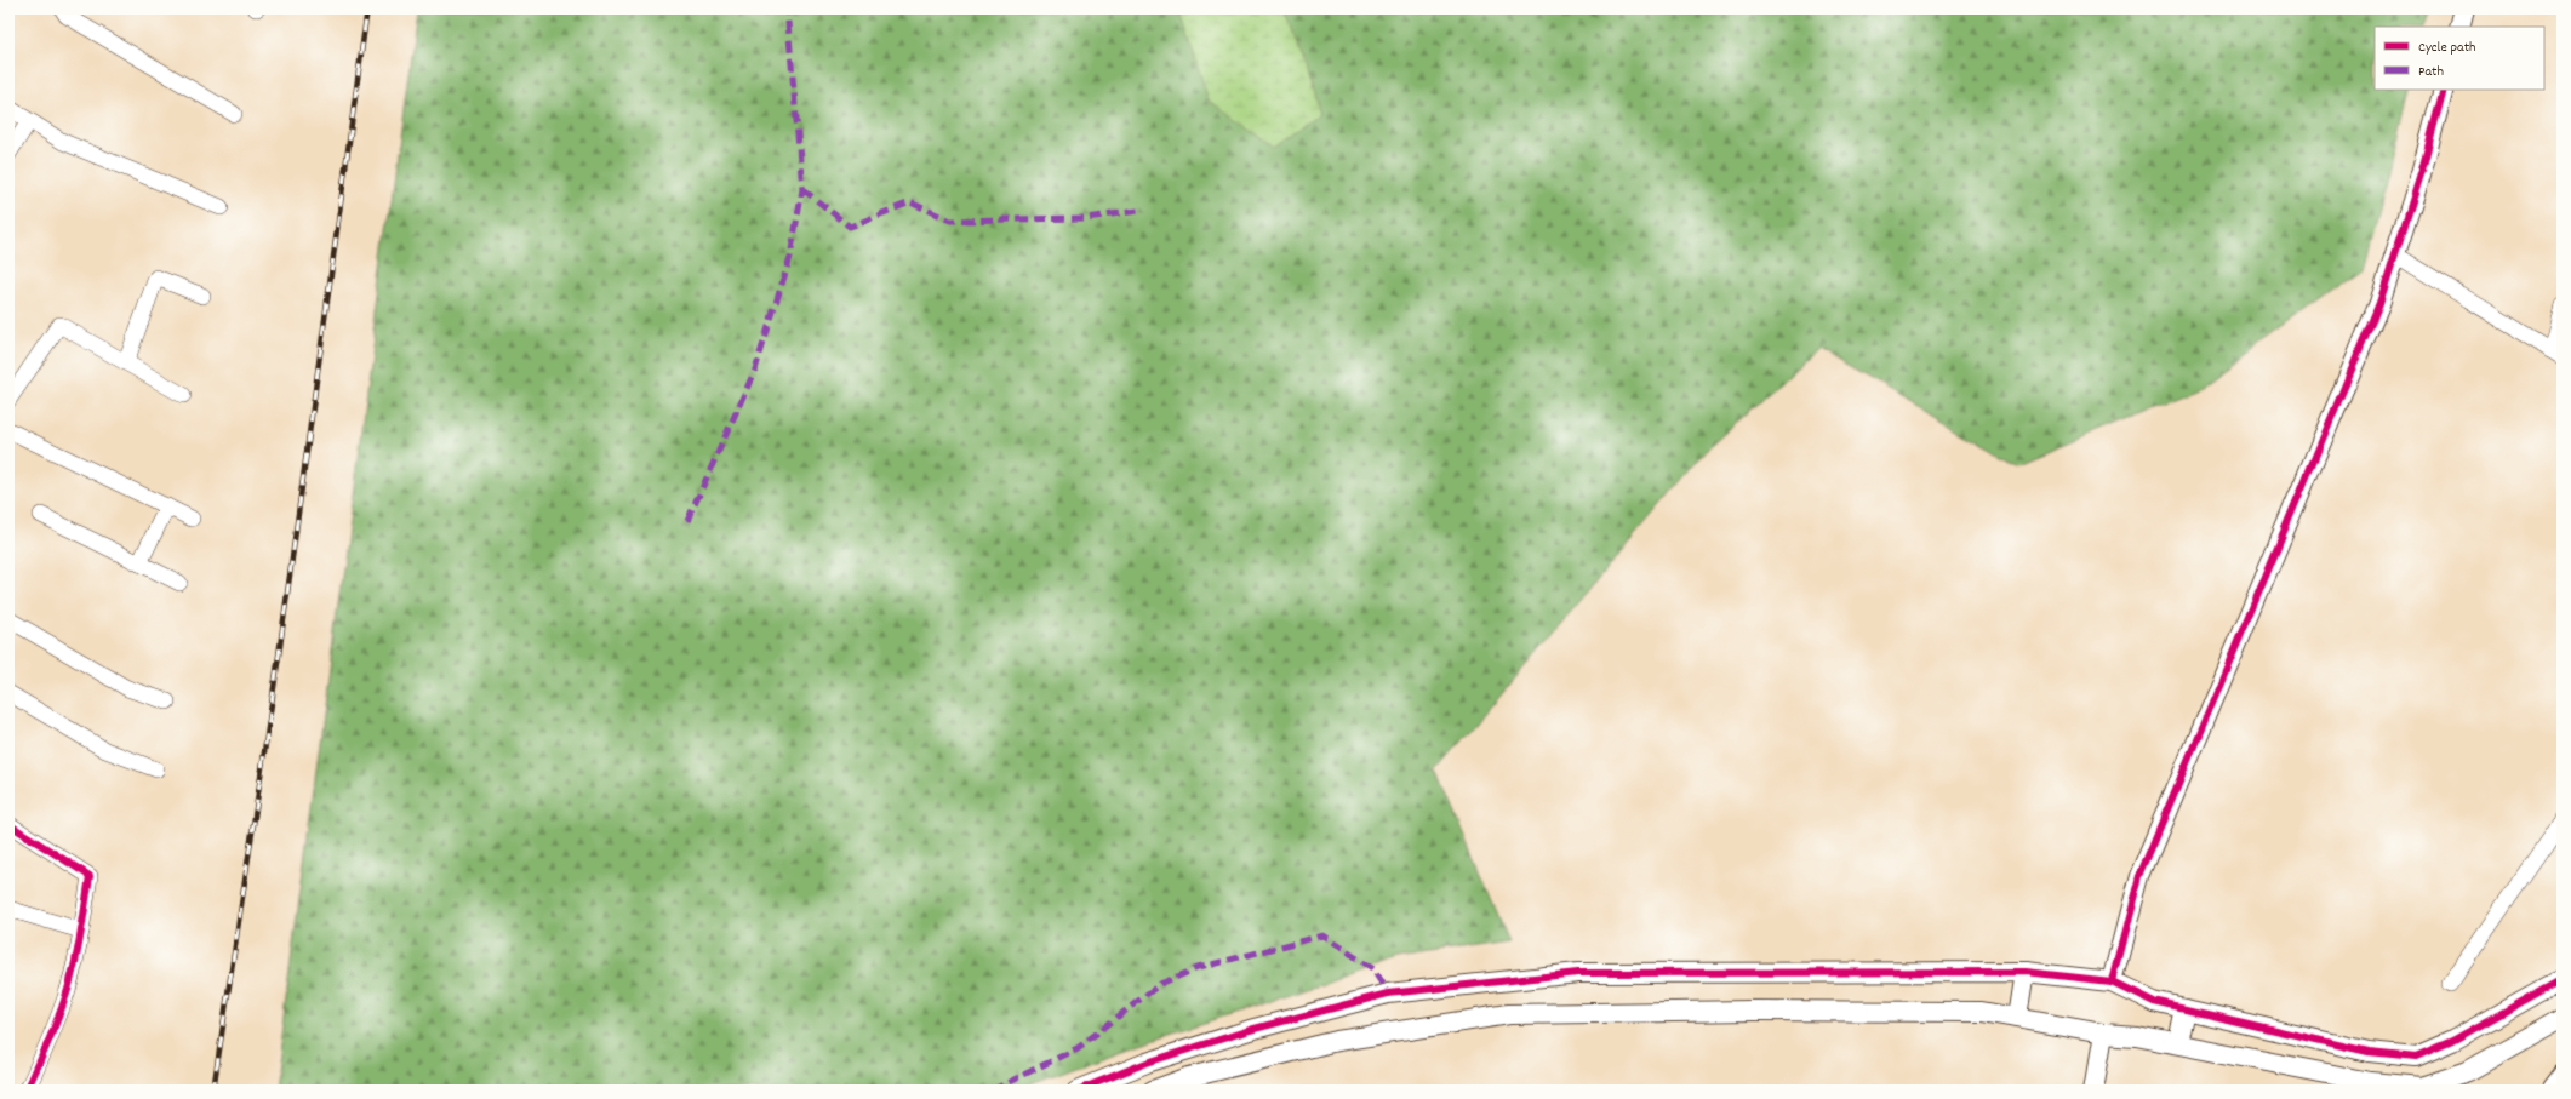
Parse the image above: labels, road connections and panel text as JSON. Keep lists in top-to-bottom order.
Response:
{
  "legend": ["Cycle path", "Path"]
}
